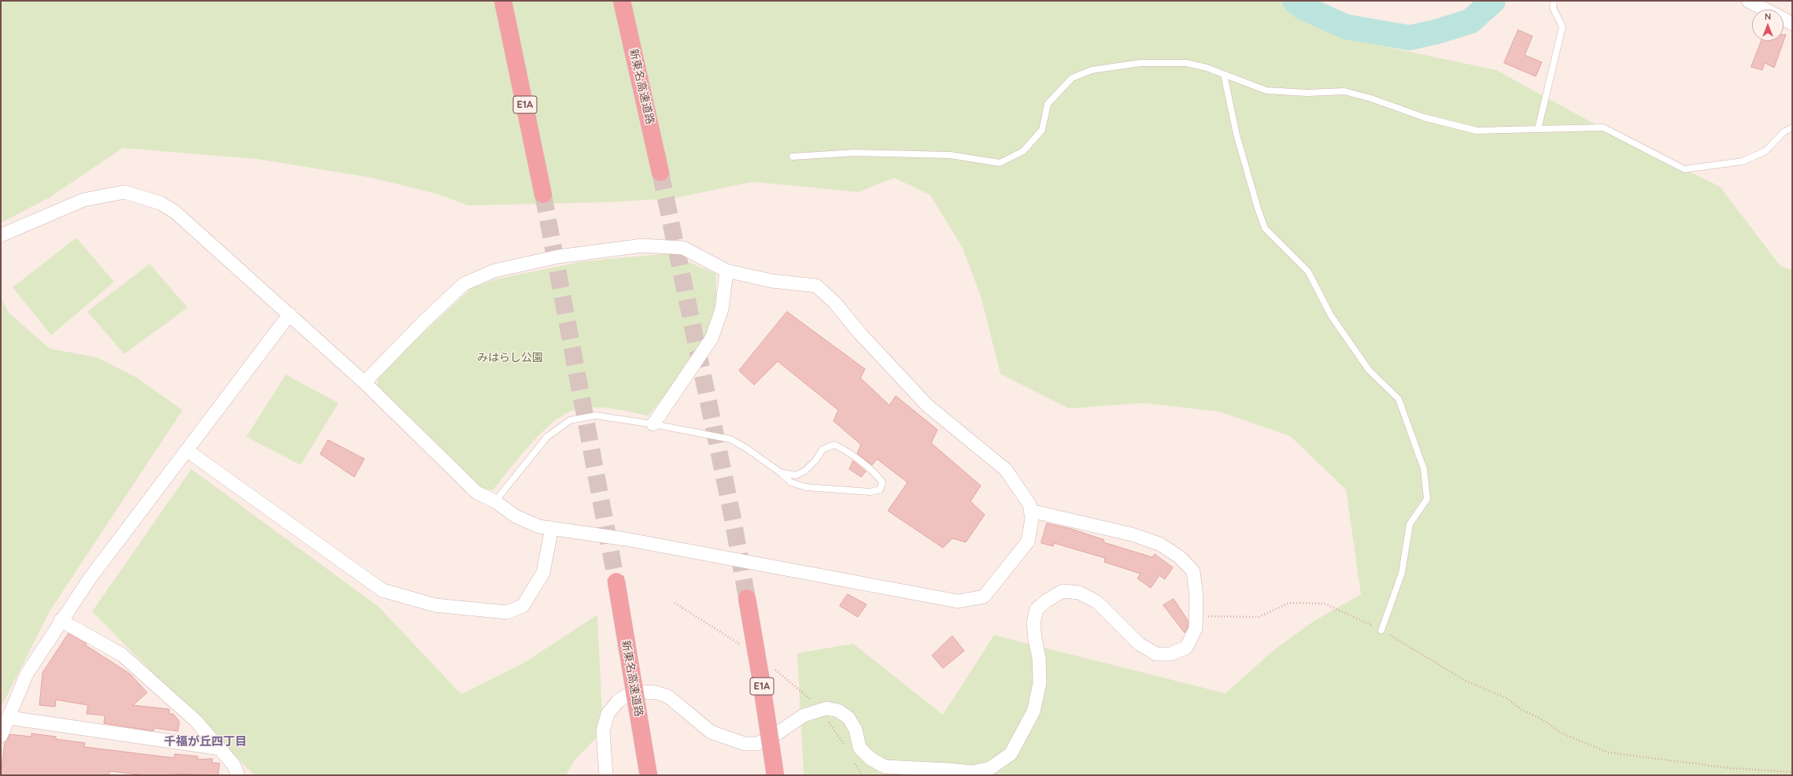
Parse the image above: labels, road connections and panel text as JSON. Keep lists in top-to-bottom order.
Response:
{
  "streets": {
    "highway": ["新東名高速道路", "E1A"]
  },
  "districts": ["千福が丘四丁目"],
  "parks": ["みはらし公園"],
  "north": "top"
}
